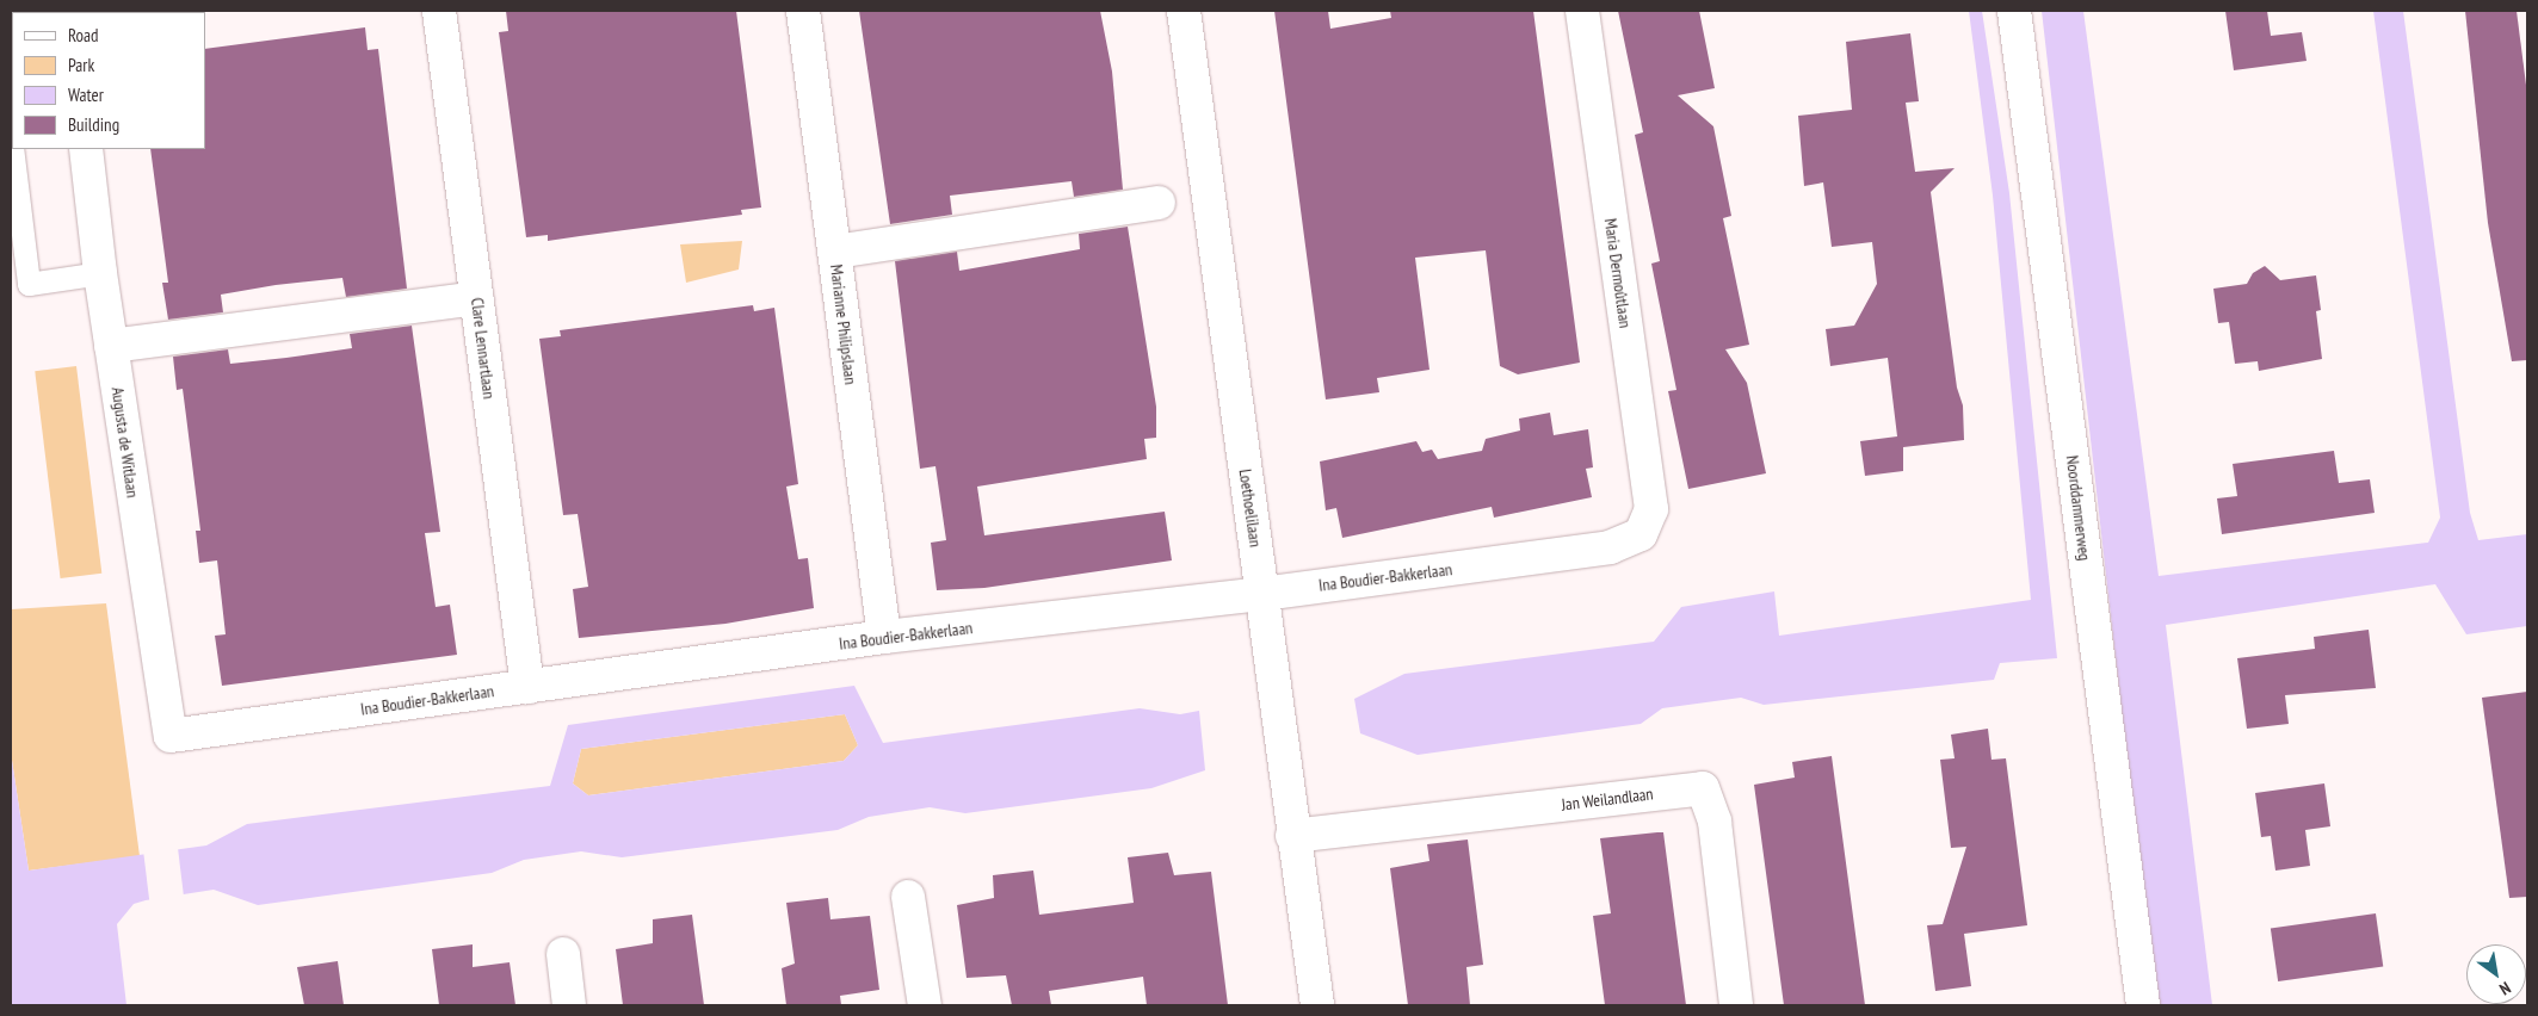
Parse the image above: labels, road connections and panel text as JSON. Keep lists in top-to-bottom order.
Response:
{
  "streets": {
    "street": [
      "Maria Dermoûtlaan",
      "Marianne Philipslaan",
      "Clare Lennartlaan",
      "Augusta de Witlaan",
      "Loethoelilaan",
      "Noorddammerweg",
      "Ina Boudier-Bakkerlaan",
      "Jan Weilandlaan"
    ]
  },
  "crossings": [
    ["Maria Dermoûtlaan", "Ina Boudier-Bakkerlaan"],
    ["Marianne Philipslaan", "Ina Boudier-Bakkerlaan"],
    ["Clare Lennartlaan", "Ina Boudier-Bakkerlaan"],
    ["Augusta de Witlaan", "Ina Boudier-Bakkerlaan"],
    ["Loethoelilaan", "Ina Boudier-Bakkerlaan"],
    ["Loethoelilaan", "Jan Weilandlaan"]
  ],
  "legend": [
    "Road",
    "Park",
    "Water",
    "Building"
  ],
  "north": "bottom right"
}
